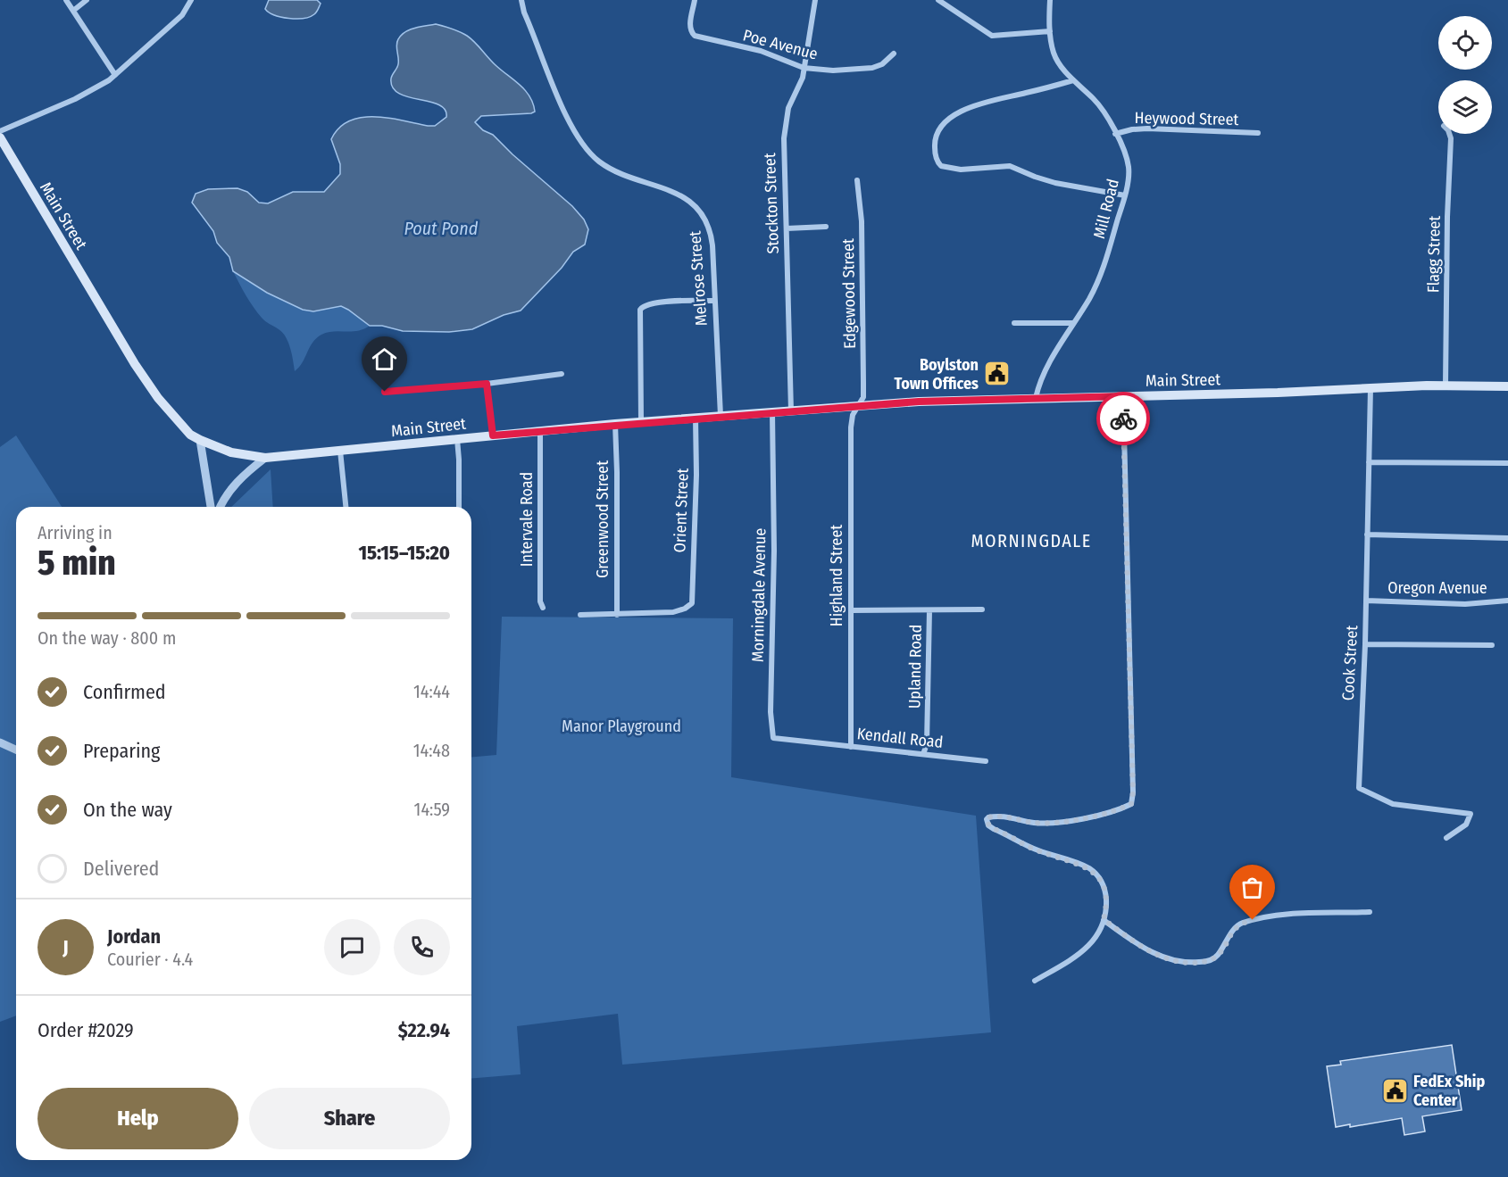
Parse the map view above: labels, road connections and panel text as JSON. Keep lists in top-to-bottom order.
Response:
{
  "streets": {
    "main road": ["Main Street"],
    "street": [
      "Poe Avenue",
      "Heywood Street",
      "Stockton Street",
      "Mill Road",
      "Flagg Street",
      "Melrose Street",
      "Edgewood Street",
      "Orient Street",
      "Intervale Road",
      "Greenwood Street",
      "Highland Street",
      "Oregon Avenue",
      "Morningdale Avenue",
      "Cook Street",
      "Upland Road",
      "Kendall Road"
    ]
  },
  "crossings": [
    ["Poe Avenue", "Stockton Street"],
    ["Heywood Street", "Mill Road"],
    ["Stockton Street", "Main Street"],
    ["Mill Road", "Main Street"],
    ["Main Street", "Flagg Street"],
    ["Main Street", "Melrose Street"],
    ["Main Street", "Edgewood Street"],
    ["Main Street", "Orient Street"],
    ["Main Street", "Intervale Road"],
    ["Main Street", "Greenwood Street"],
    ["Main Street", "Highland Street"],
    ["Main Street", "Morningdale Avenue"],
    ["Main Street", "Cook Street"],
    ["Edgewood Street", "Highland Street"],
    ["Orient Street", "Greenwood Street"],
    ["Highland Street", "Kendall Road"],
    ["Oregon Avenue", "Cook Street"],
    ["Morningdale Avenue", "Kendall Road"],
    ["Upland Road", "Kendall Road"]
  ],
  "districts": ["MORNINGDALE"],
  "water": ["Pout Pond"],
  "parks": ["Manor Playground"],
  "places": {
    "public building": ["Boylston Town Offices", "FedEx Ship Center"]
  },
  "page": {
    "heading": ["5 min", "Arriving in", "15:15–15:20"],
    "panel": [
      "Jordan",
      "Courier · 4.4",
      "Order #2029",
      "$22.94"
    ],
    "bar": "On the way · 800 m",
    "list": [
      ["Confirmed", "14:44"],
      ["Preparing", "14:48"],
      ["On the way", "14:59"],
      "Delivered"
    ],
    "round": "J",
    "buttons": ["Help", "Share"]
  }
}
